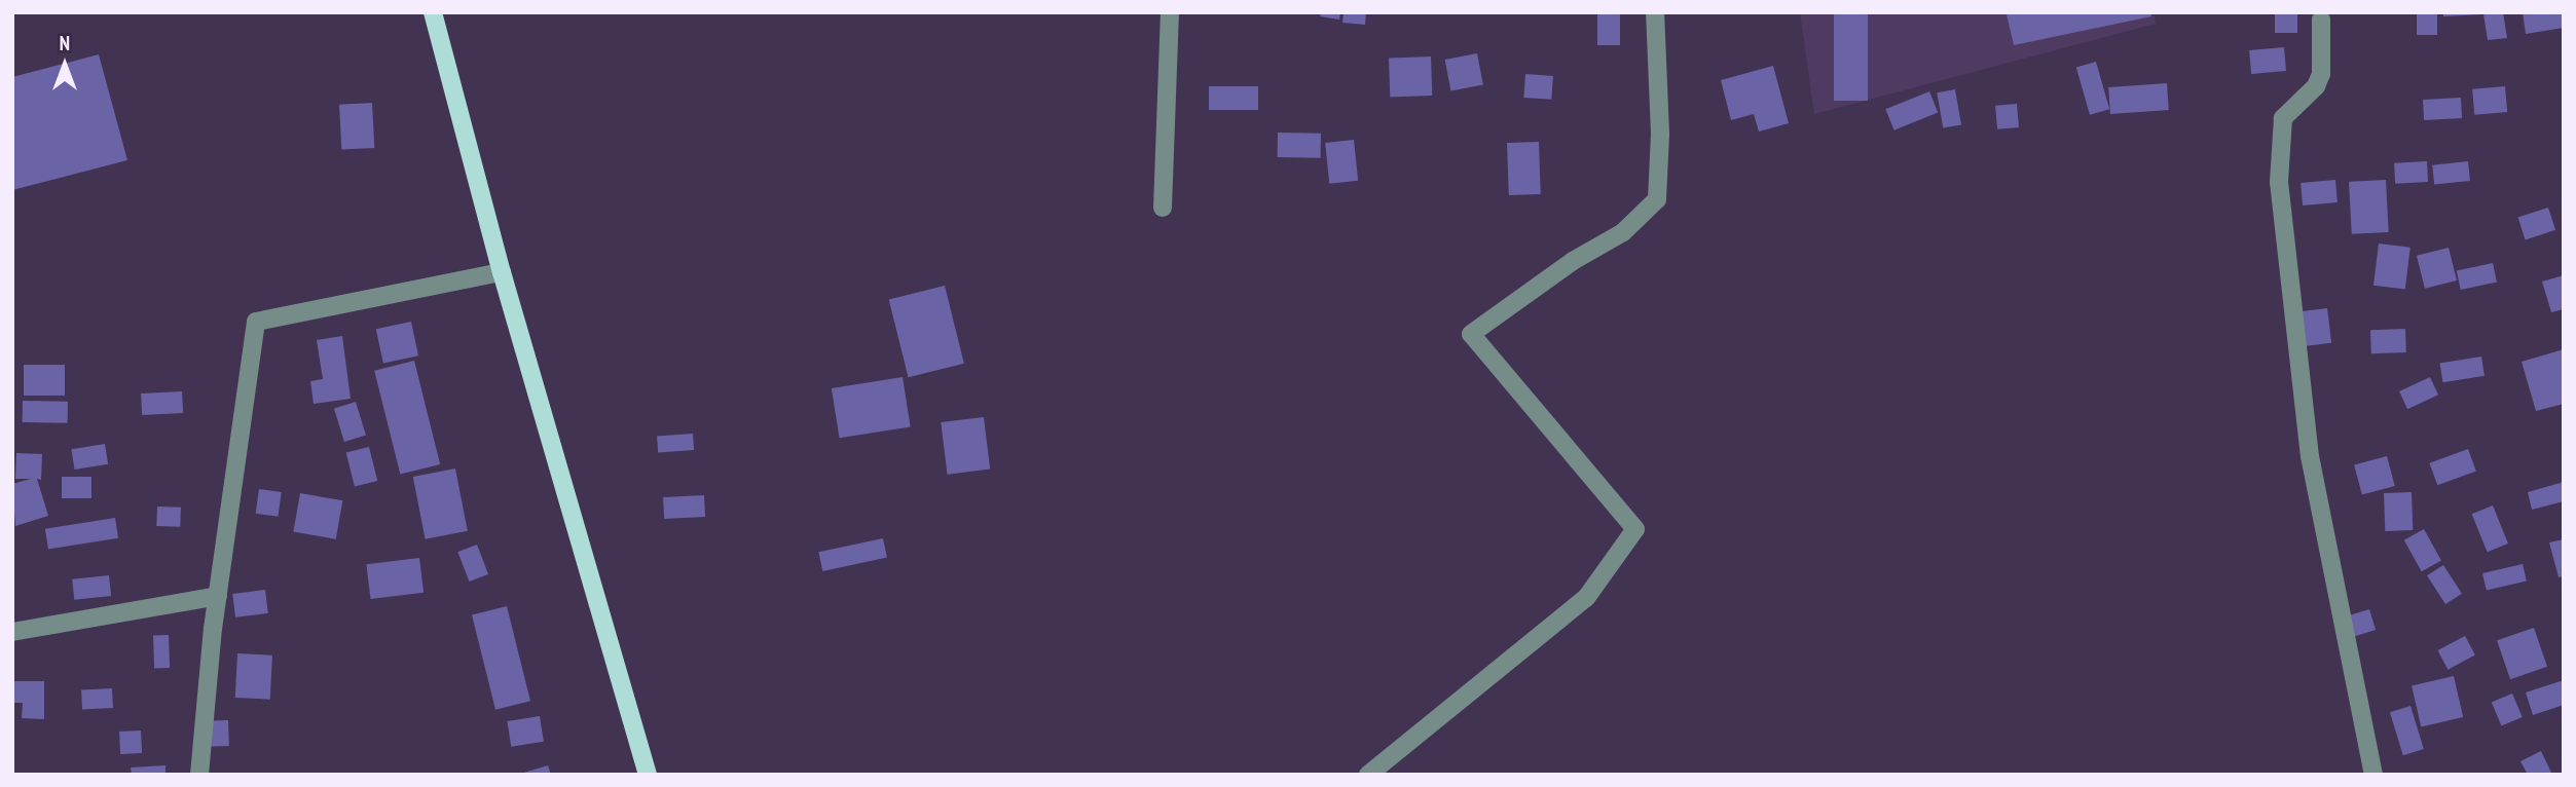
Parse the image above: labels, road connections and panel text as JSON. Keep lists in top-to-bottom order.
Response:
{
  "north": "top"
}
